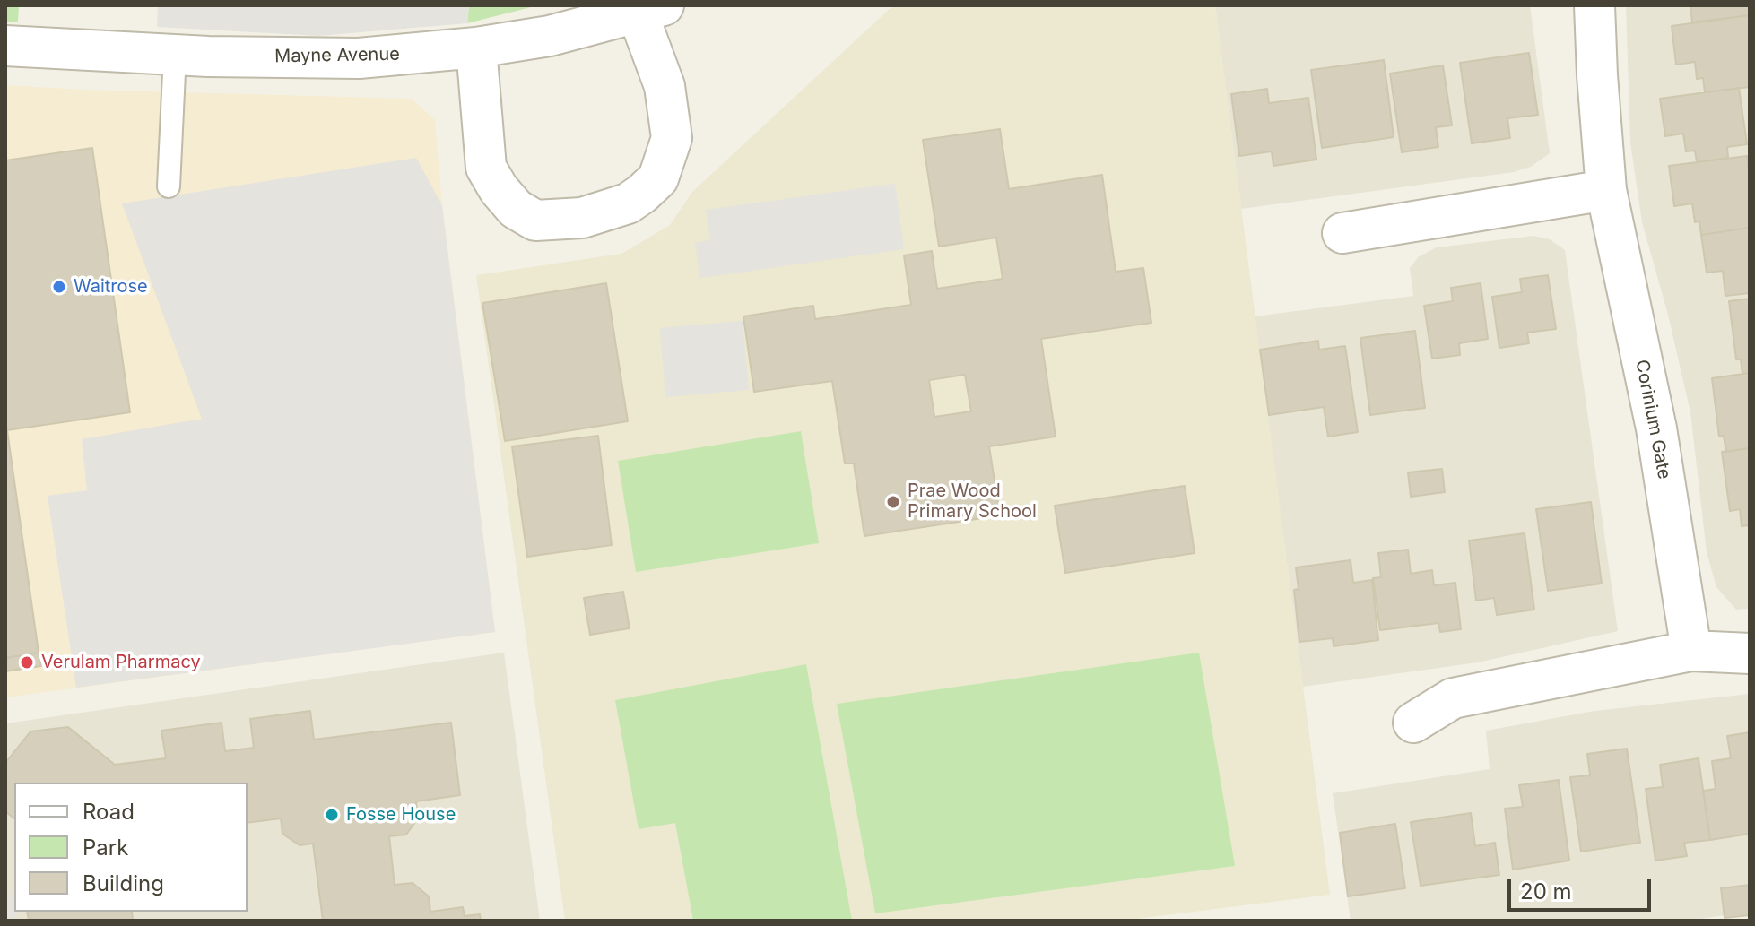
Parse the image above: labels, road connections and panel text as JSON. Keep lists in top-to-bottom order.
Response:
{
  "streets": {
    "street": ["Mayne Avenue", "Corinium Gate"]
  },
  "places": [
    "Waitrose",
    "Prae Wood Primary School",
    "Verulam Pharmacy",
    "Fosse House"
  ],
  "legend": ["Road", "Park", "Building"],
  "scale_bar": "20 m"
}
